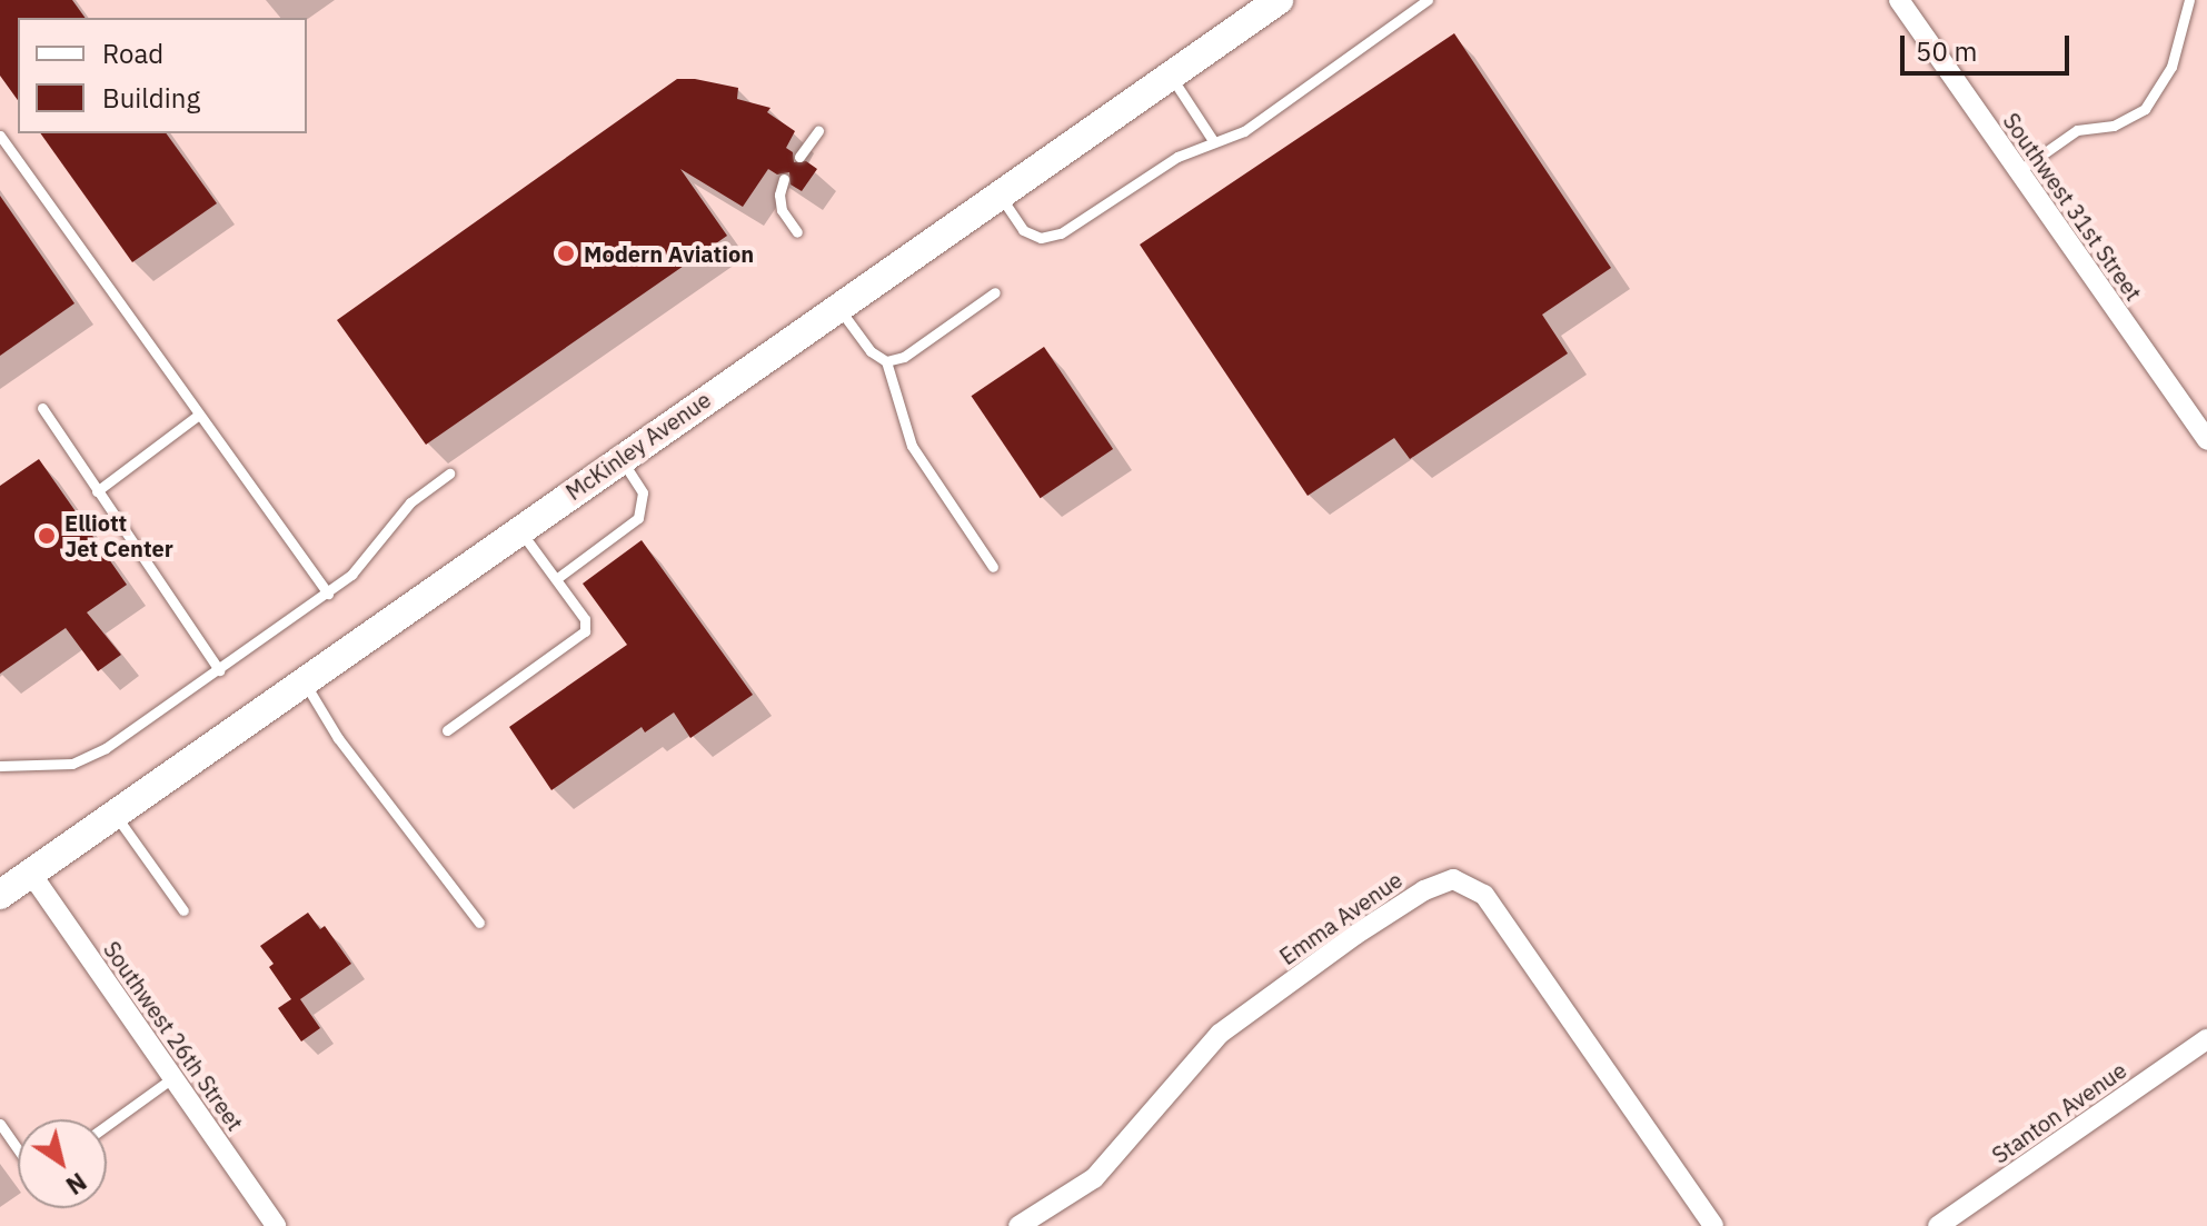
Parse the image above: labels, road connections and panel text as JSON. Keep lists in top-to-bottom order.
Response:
{
  "streets": {
    "main road": ["McKinley Avenue"],
    "street": [
      "Southwest 31st Street",
      "Emma Avenue",
      "Southwest 26th Street",
      "Stanton Avenue"
    ]
  },
  "crossings": [
    ["McKinley Avenue", "Southwest 26th Street"]
  ],
  "places": ["Modern Aviation", "Elliott Jet Center"],
  "legend": ["Road", "Building"],
  "scale_bar": "50 m",
  "north": "bottom right"
}
